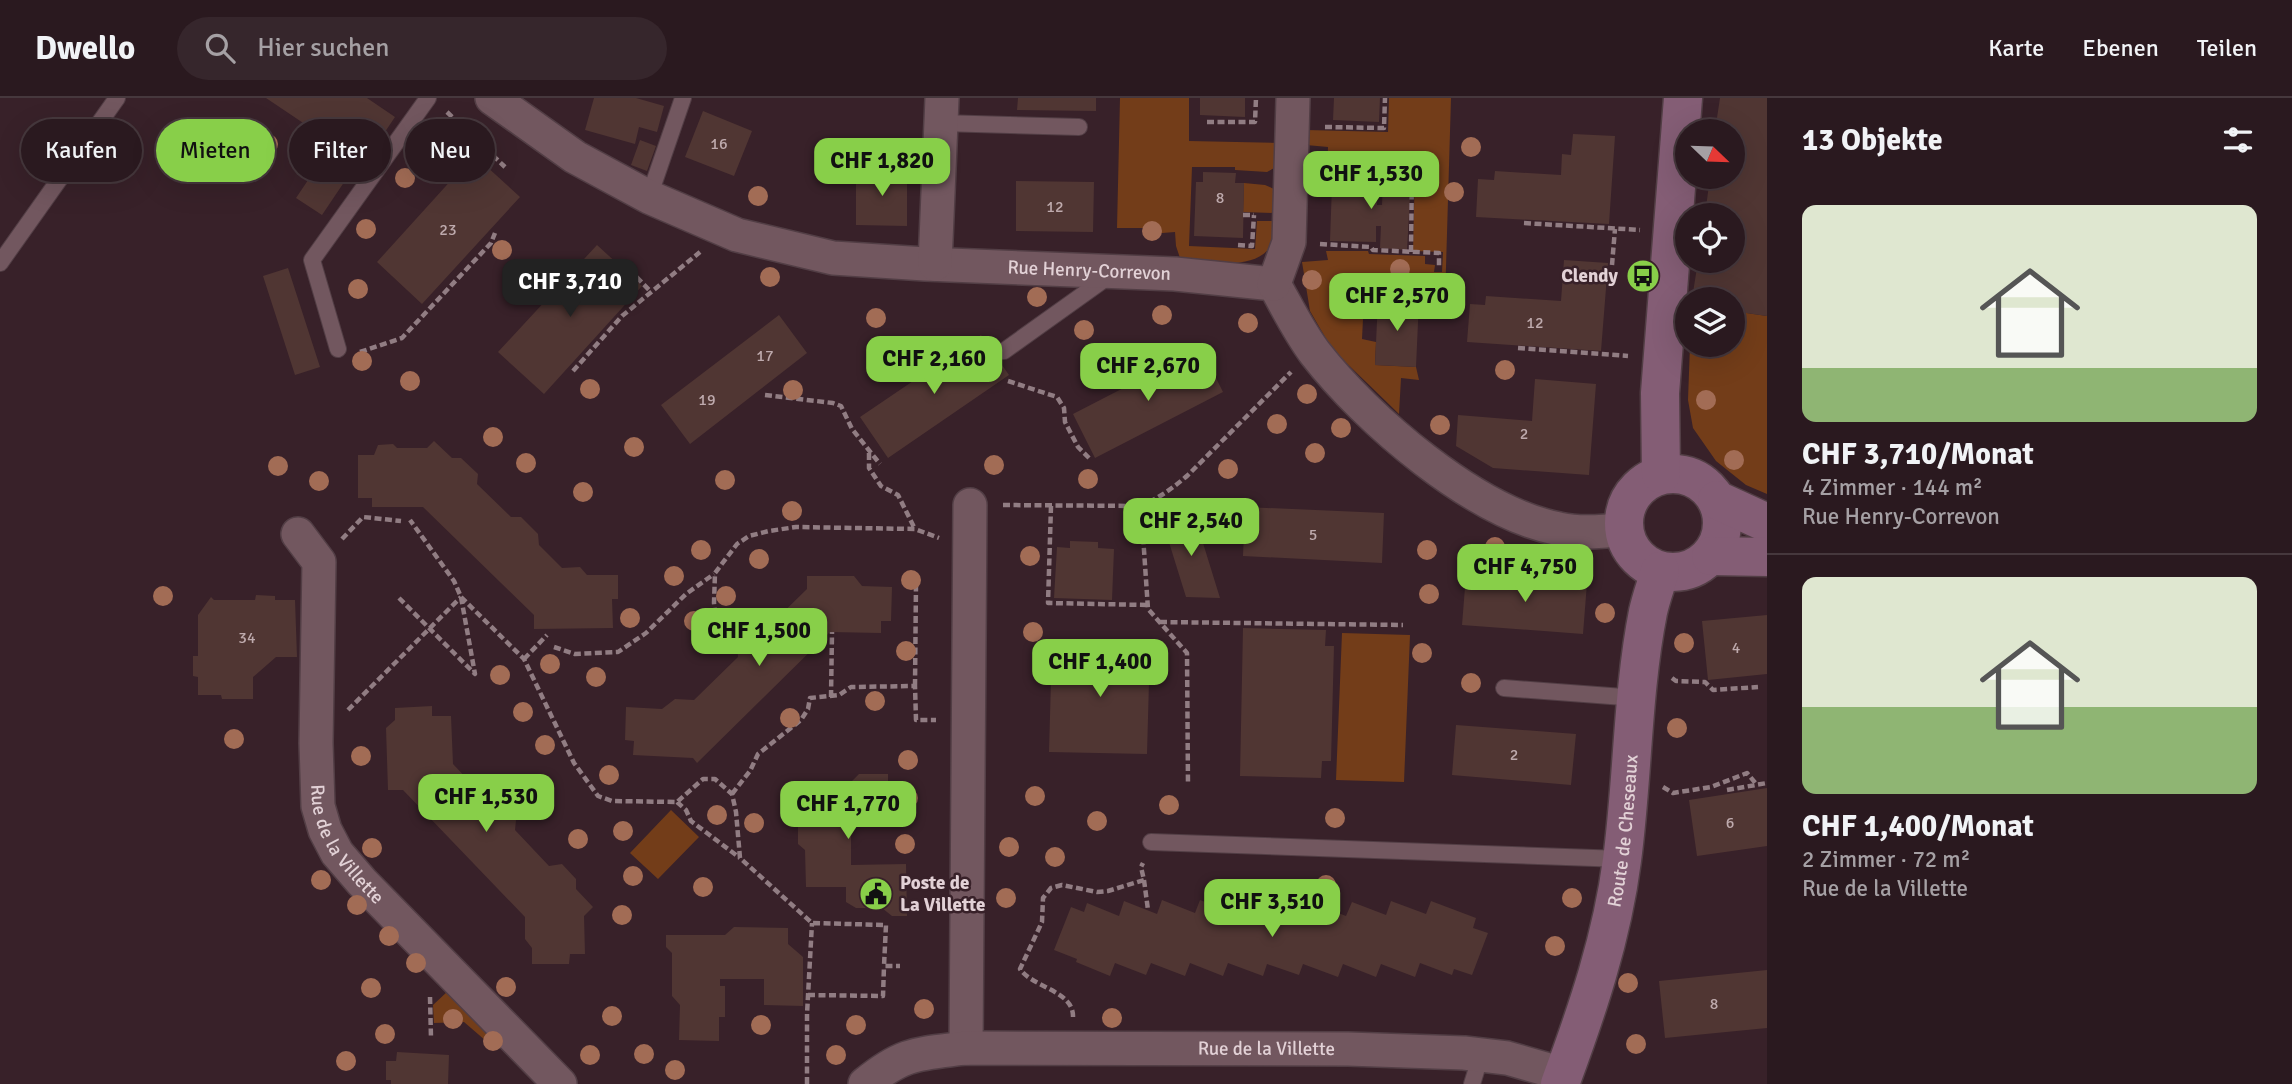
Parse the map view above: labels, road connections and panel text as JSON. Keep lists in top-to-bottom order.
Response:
{
  "streets": {
    "main road": ["Route de Cheseaux"],
    "street": ["Rue Henry-Correvon", "Rue de la Villette"]
  },
  "crossings": [
    ["Route de Cheseaux", "Rue de la Villette"]
  ],
  "places": {
    "bus stop": ["Clendy"],
    "public building": ["Poste de La Villette"]
  },
  "house_numbers": [
    "16",
    "8",
    "12",
    "23",
    "12",
    "17",
    "19",
    "2",
    "5",
    "34",
    "4",
    "2",
    "6",
    "8"
  ],
  "north": "bottom right",
  "page": {
    "header": "Dwello",
    "search": "Hier suchen",
    "nav": ["Karte", "Ebenen", "Teilen"],
    "heading": "13 Objekte",
    "chip": [
      "Kaufen",
      "Mieten",
      "Filter",
      "Neu"
    ],
    "price": [
      "CHF 1,820",
      "CHF 1,530",
      "CHF 3,710",
      "CHF 2,570",
      "CHF 2,160",
      "CHF 2,670",
      "CHF 2,540",
      "CHF 4,750",
      "CHF 1,500",
      "CHF 1,400",
      "CHF 1,530",
      "CHF 1,770",
      "CHF 3,510"
    ],
    "list": [
      {
        "name": "CHF 3,710/Monat",
        "note": "4 Zimmer · 144 m² · Rue Henry-Correvon"
      },
      {
        "name": "CHF 1,400/Monat",
        "note": "2 Zimmer · 72 m² · Rue de la Villette"
      }
    ]
  }
}
